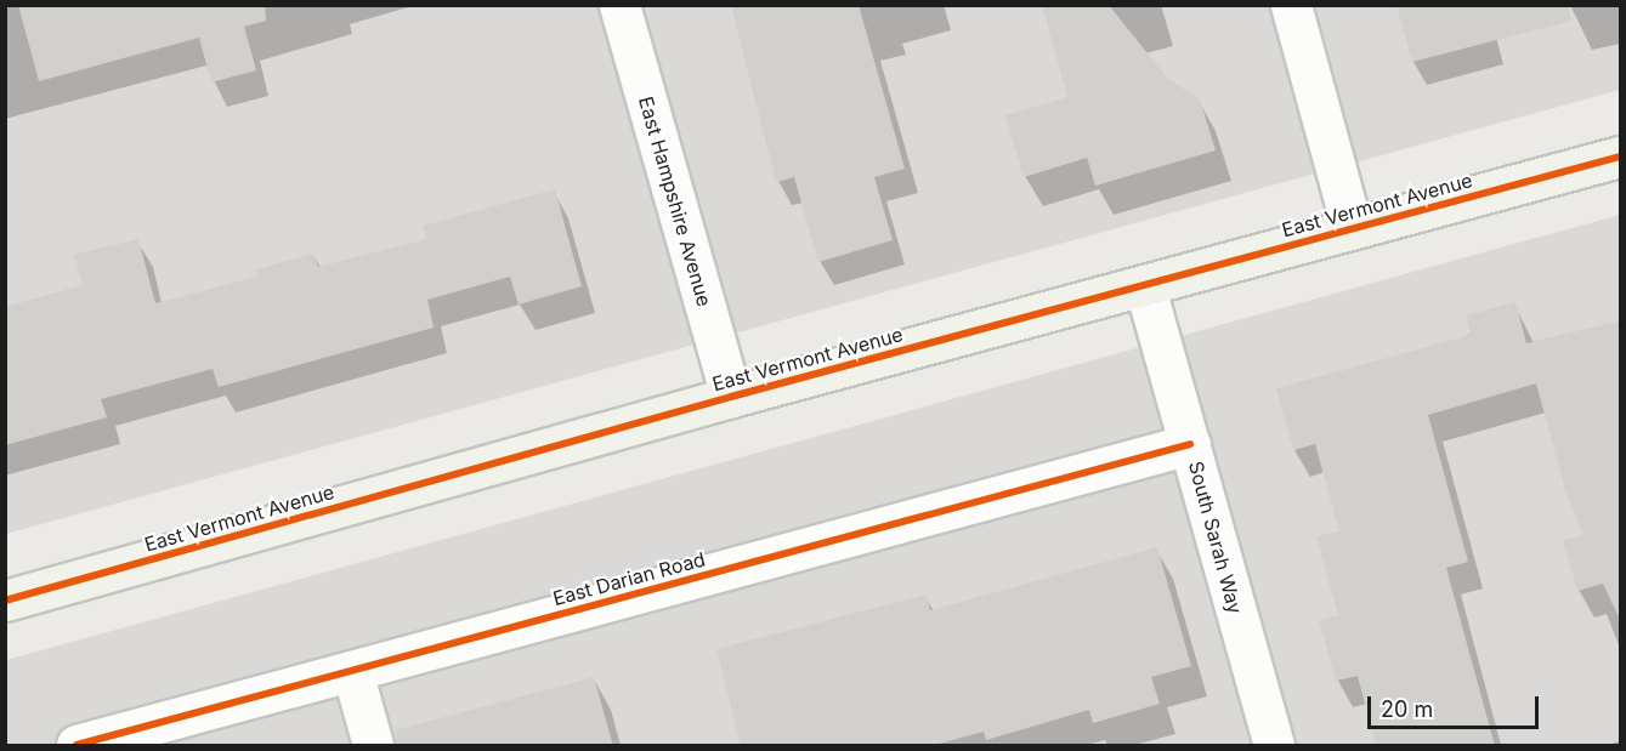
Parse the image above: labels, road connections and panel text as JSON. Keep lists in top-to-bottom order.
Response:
{
  "streets": {
    "street": [
      "East Hampshire Avenue",
      "East Vermont Avenue",
      "South Sarah Way",
      "East Darian Road"
    ]
  },
  "crossings": [
    ["East Hampshire Avenue", "East Vermont Avenue"],
    ["East Vermont Avenue", "South Sarah Way"],
    ["South Sarah Way", "East Darian Road"]
  ],
  "scale_bar": "20 m"
}
